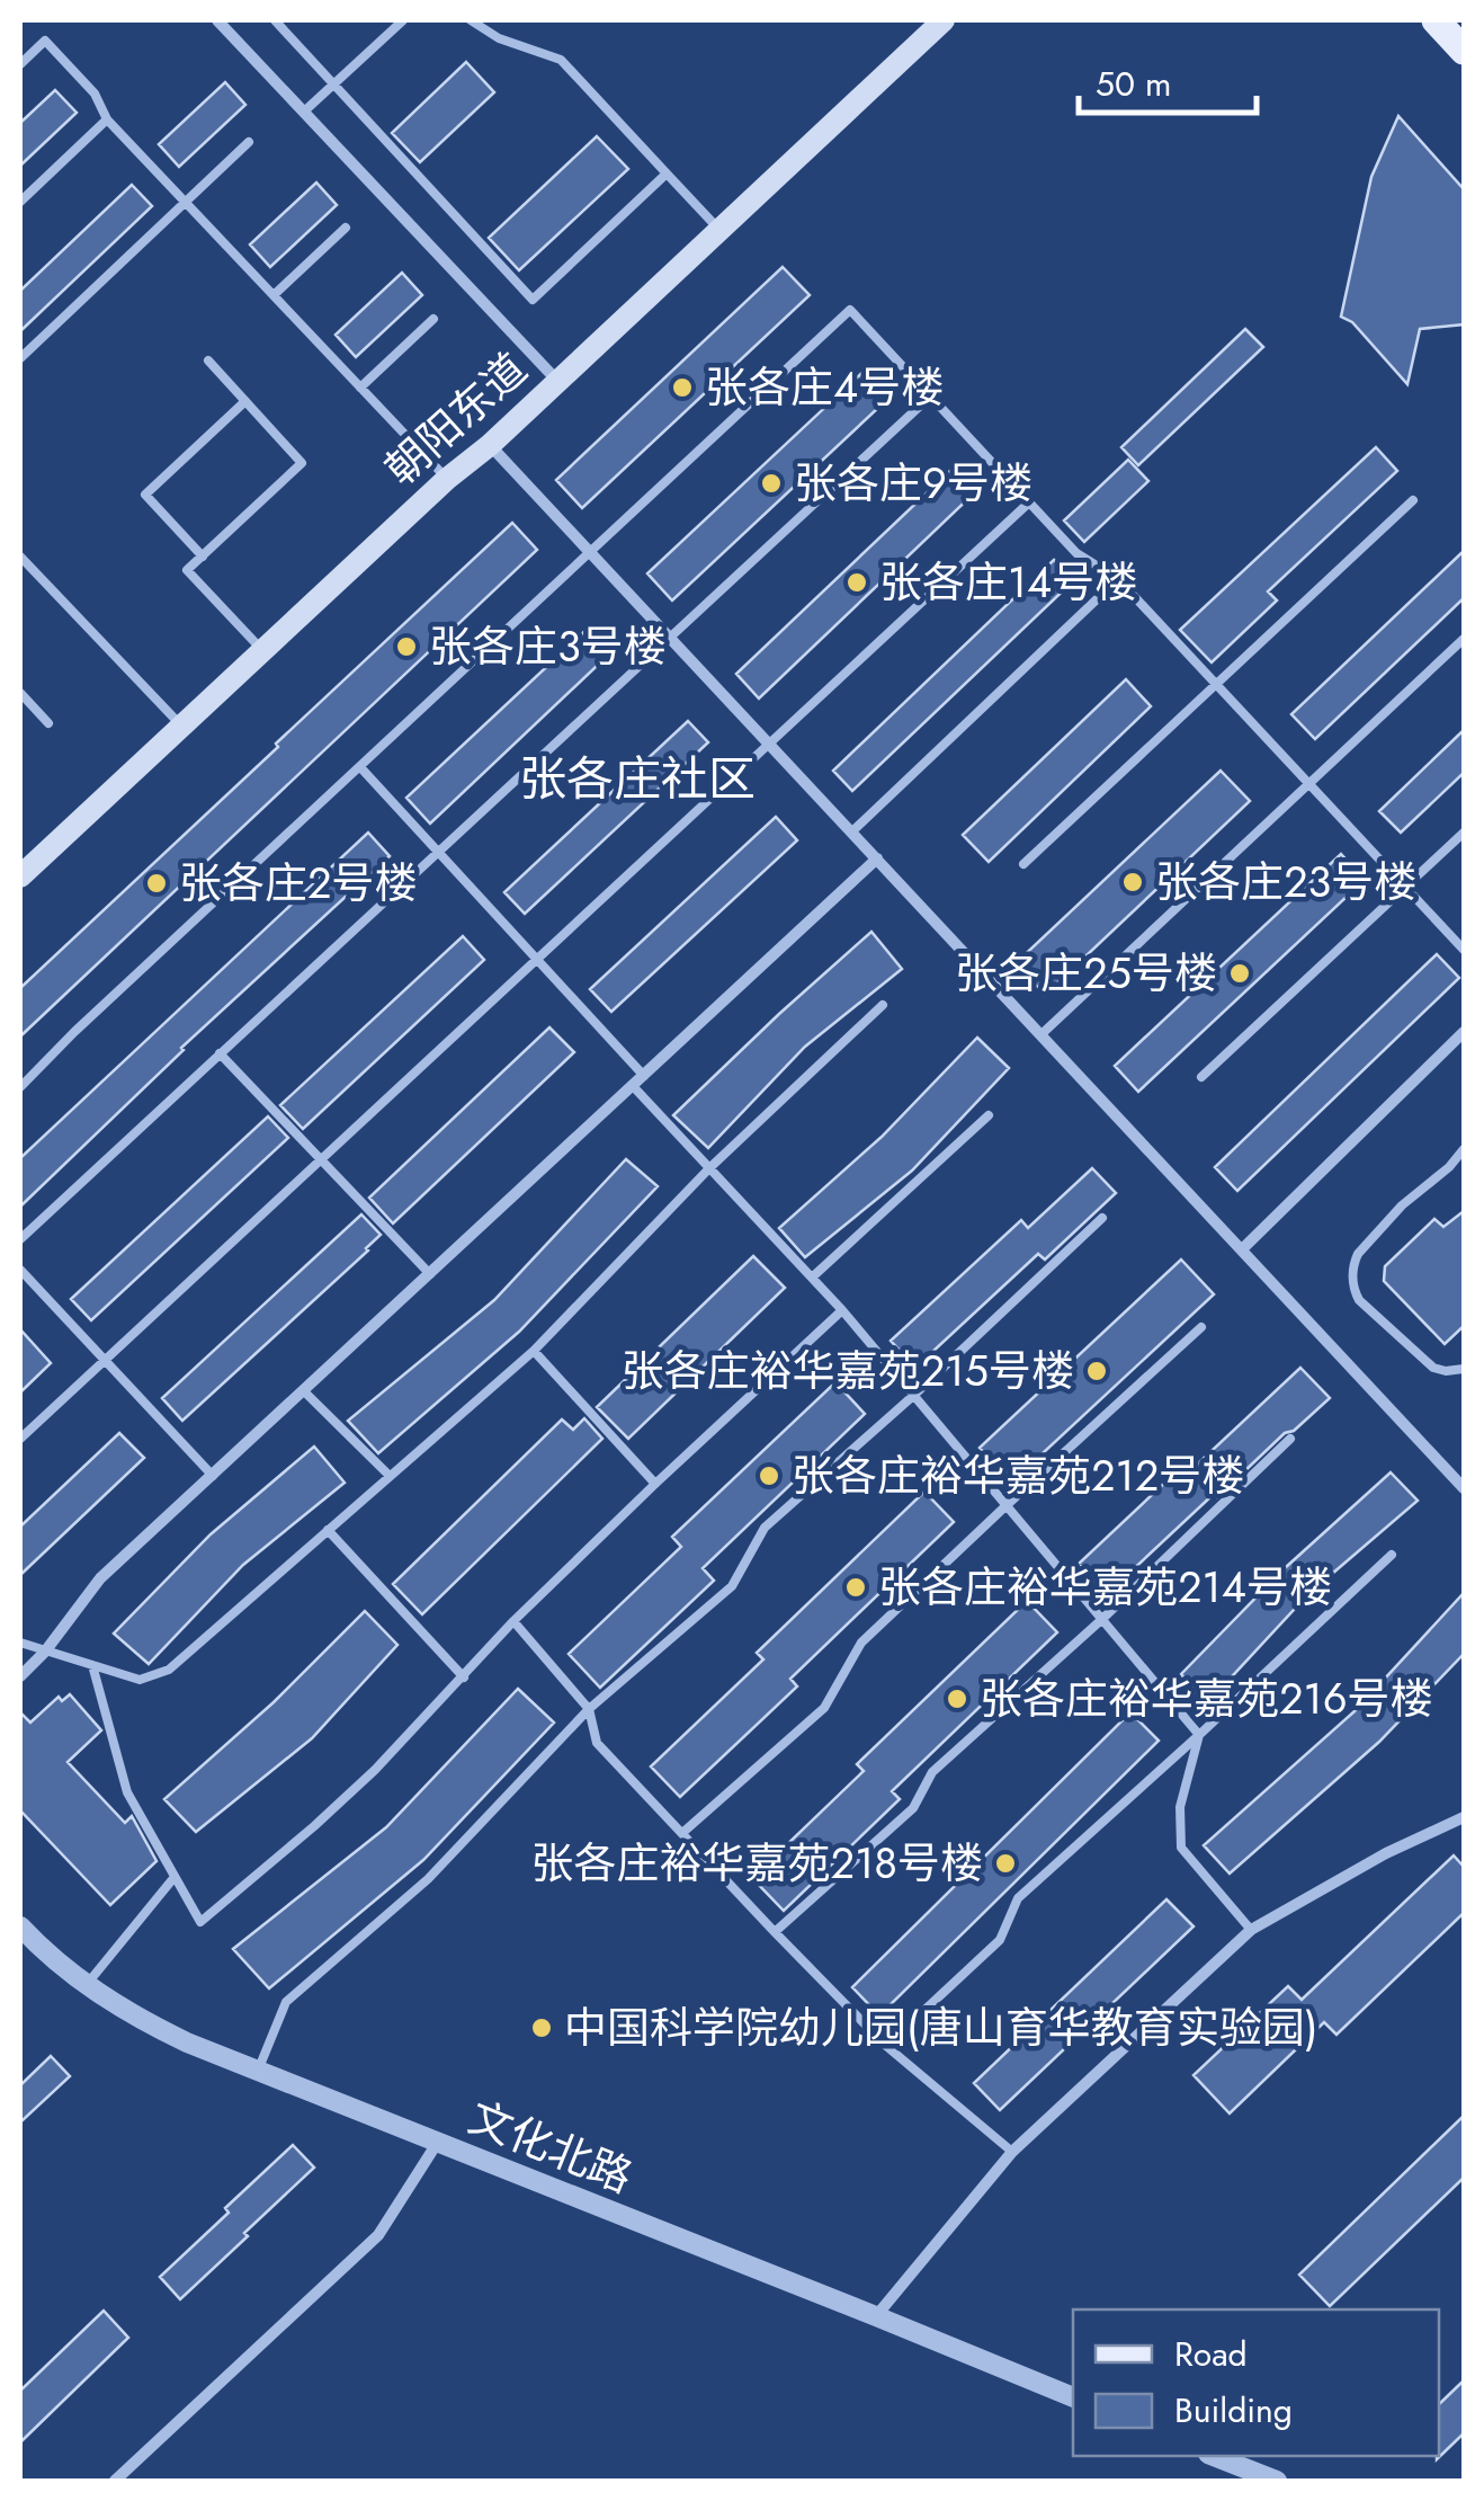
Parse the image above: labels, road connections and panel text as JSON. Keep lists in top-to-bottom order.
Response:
{
  "streets": {
    "main road": ["朝阳东道"],
    "street": ["文化北路"]
  },
  "districts": ["张各庄社区"],
  "places": [
    "张各庄4号楼",
    "张各庄9号楼",
    "张各庄14号楼",
    "张各庄3号楼",
    "张各庄23号楼",
    "张各庄2号楼",
    "张各庄25号楼",
    "张各庄裕华嘉苑215号楼",
    "张各庄裕华嘉苑212号楼",
    "张各庄裕华嘉苑214号楼",
    "张各庄裕华嘉苑216号楼",
    "张各庄裕华嘉苑218号楼",
    "中国科学院幼儿园(唐山育华教育实验园)"
  ],
  "legend": ["Road", "Building"],
  "scale_bar": "50 m"
}
